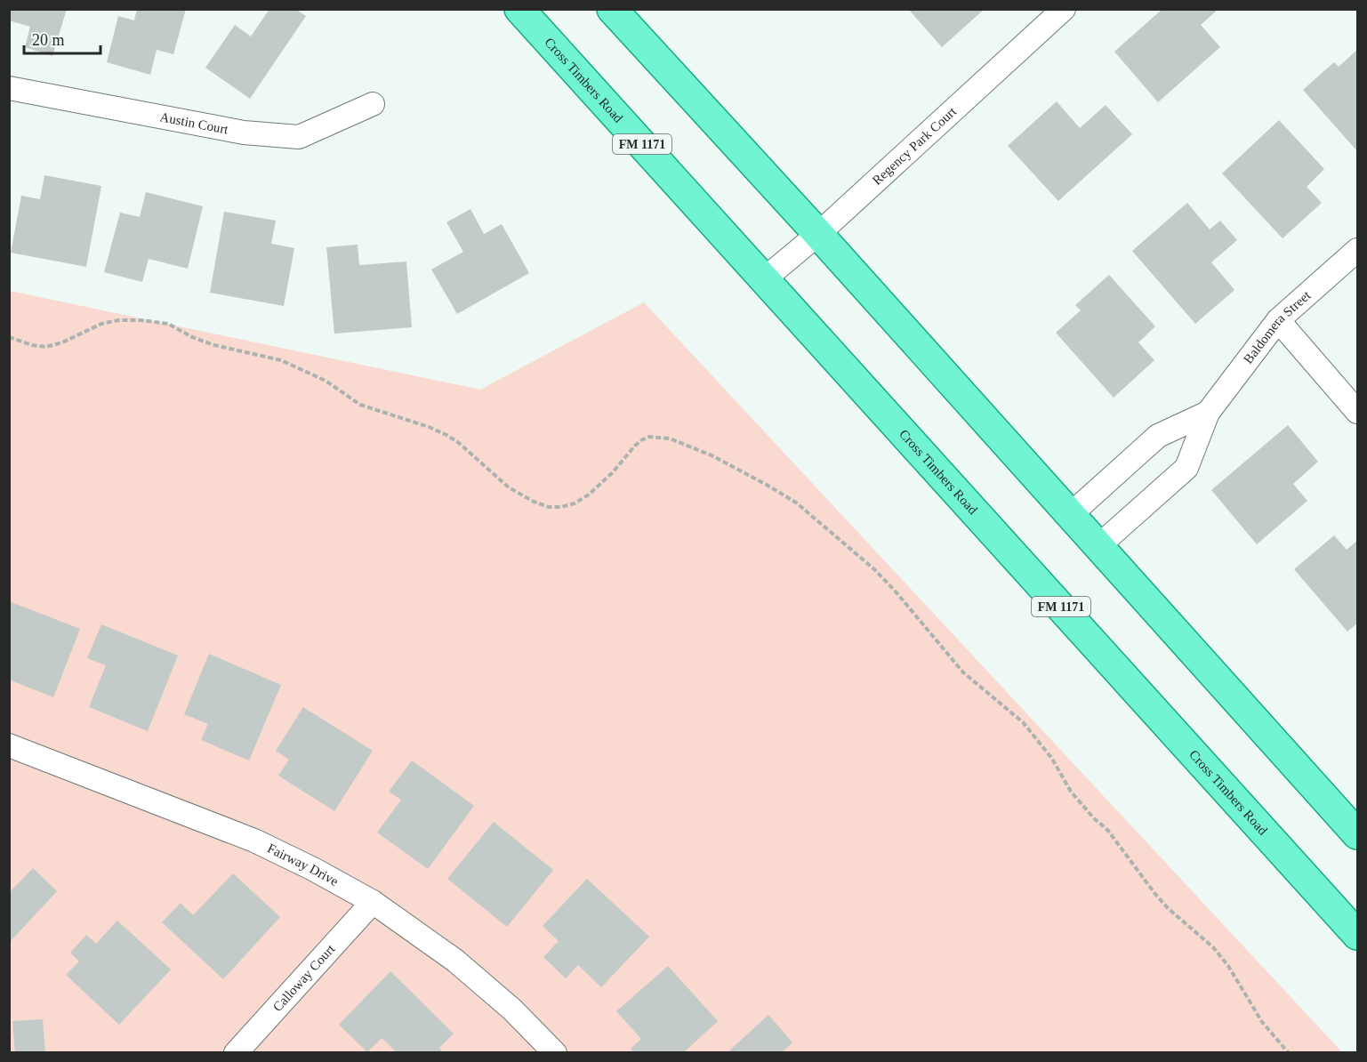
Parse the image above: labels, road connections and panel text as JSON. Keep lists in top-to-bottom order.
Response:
{
  "streets": {
    "main road": ["Cross Timbers Road", "FM 1171"],
    "street": [
      "Austin Court",
      "Regency Park Court",
      "Baldomera Street",
      "Fairway Drive",
      "Calloway Court"
    ]
  },
  "crossings": [
    ["Cross Timbers Road", "Regency Park Court"],
    ["Fairway Drive", "Calloway Court"]
  ],
  "scale_bar": "20 m"
}
